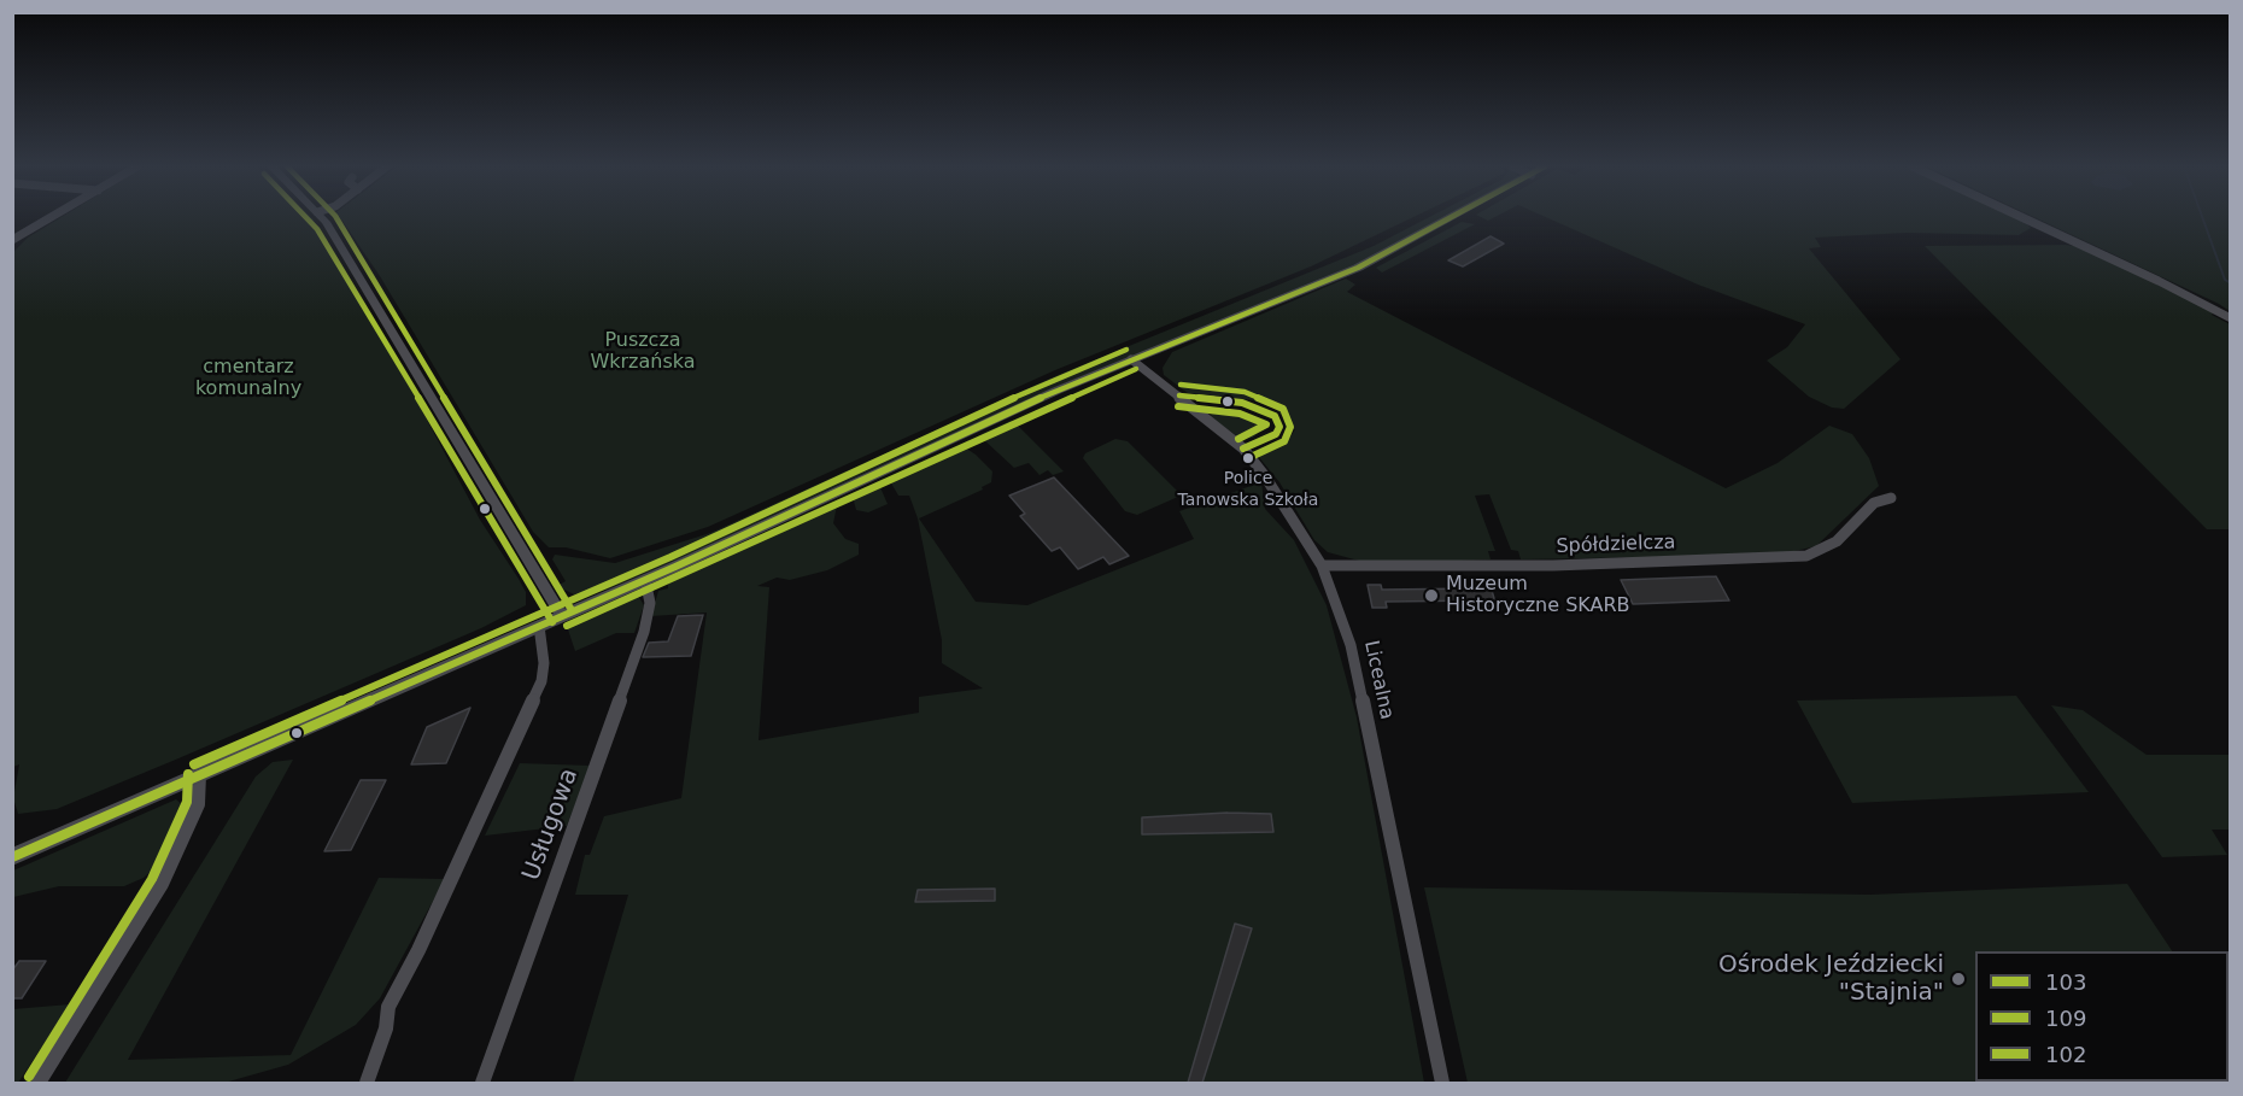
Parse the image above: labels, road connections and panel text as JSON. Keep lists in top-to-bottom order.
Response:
{
  "streets": {
    "street": ["Spółdzielcza", "Licealna", "Usługowa"]
  },
  "crossings": [
    ["Spółdzielcza", "Licealna"]
  ],
  "parks": ["Puszcza Wkrzańska", "cmentarz komunalny"],
  "places": ["Police Tanowska Szkoła", "Muzeum Historyczne SKARB", "Ośrodek Jeździecki \"Stajnia\""],
  "lines": ["transit line 103", "transit line 109", "transit line 102"],
  "legend": ["103", "109", "102"]
}
